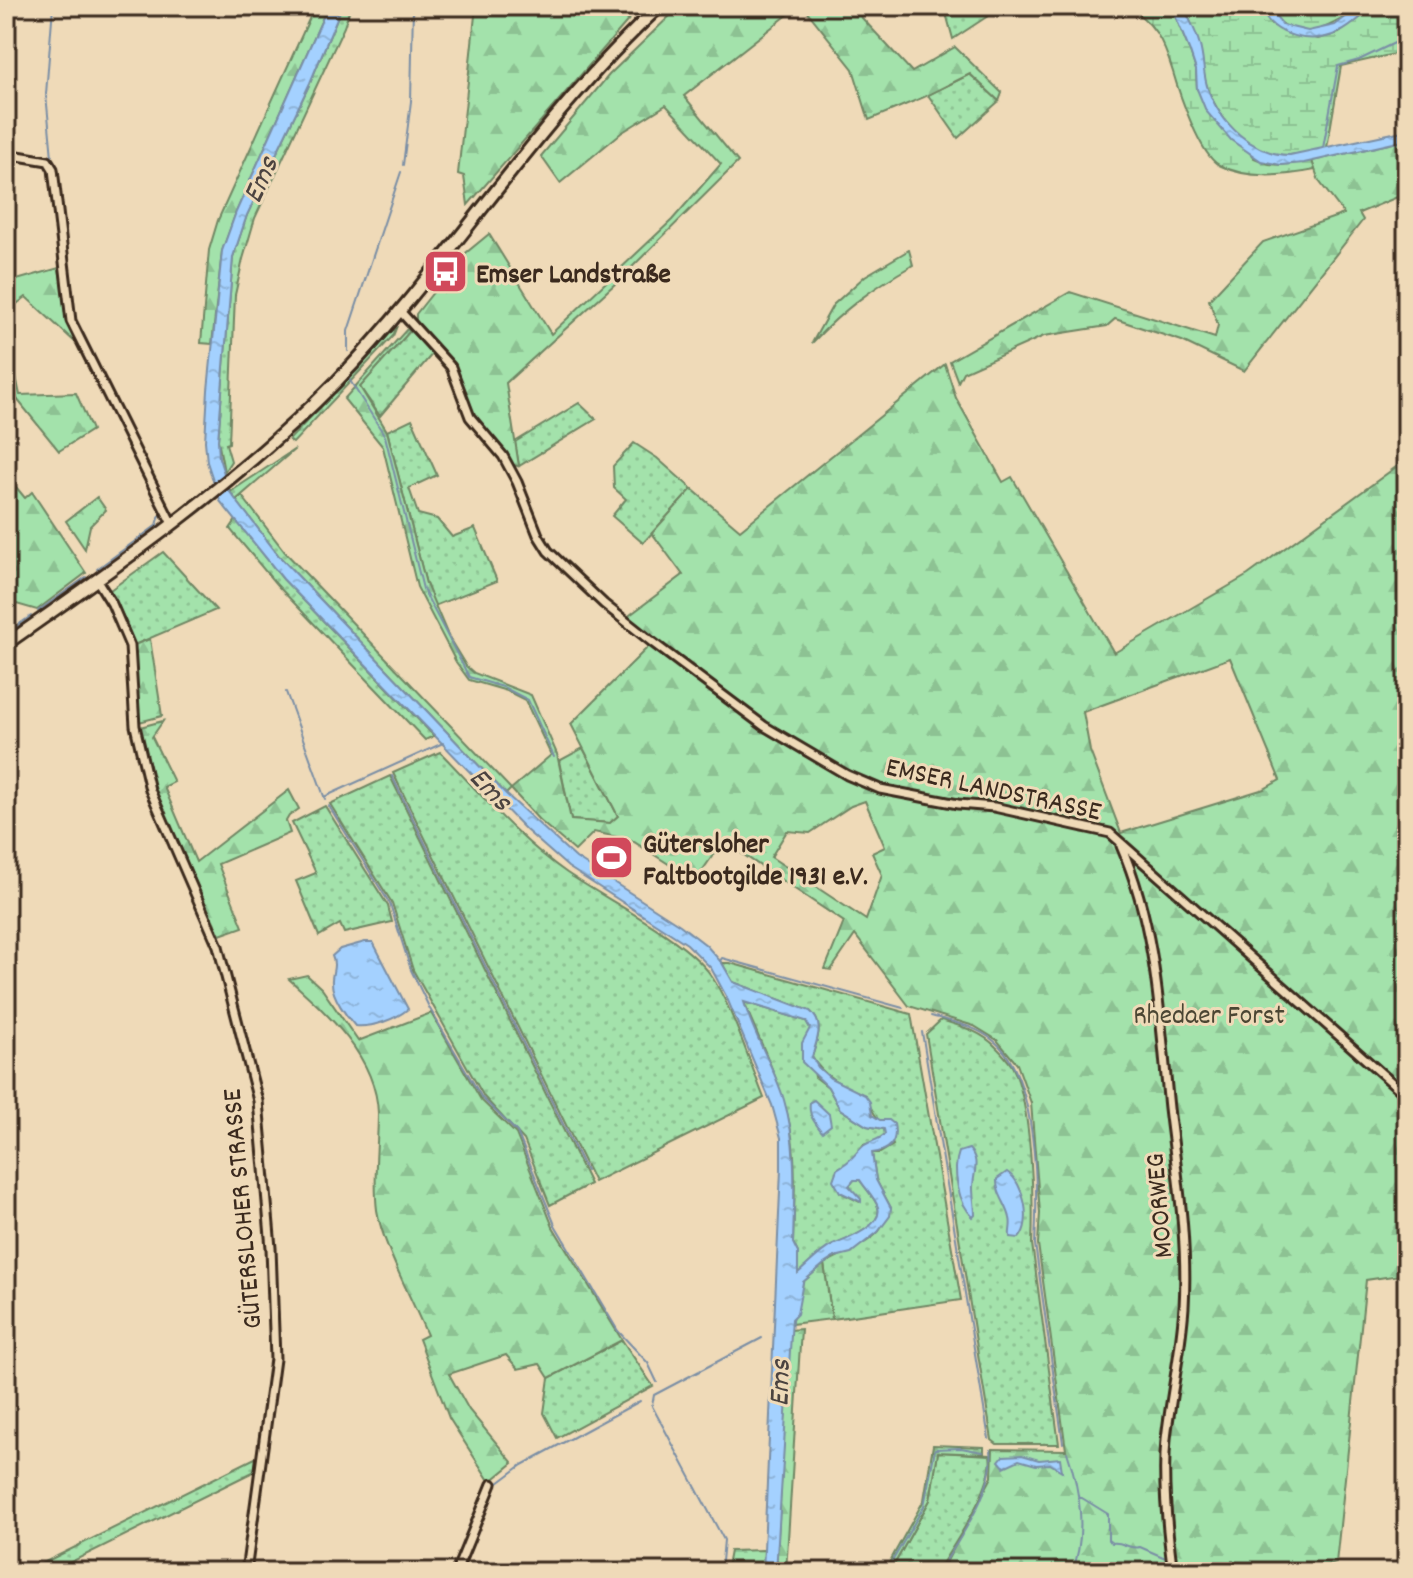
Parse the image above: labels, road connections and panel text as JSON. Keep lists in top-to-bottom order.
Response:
{
  "streets": {
    "street": ["EMSER LANDSTRASSE", "MOORWEG", "GÜTERSLOHER STRASSE"]
  },
  "crossings": [
    ["EMSER LANDSTRASSE", "MOORWEG"]
  ],
  "water": ["Ems"],
  "parks": ["Rhedaer Forst"],
  "places": {
    "bus stop": ["Emser Landstraße"],
    "sports": ["Gütersloher Faltbootgilde 1931 e.V."]
  }
}
